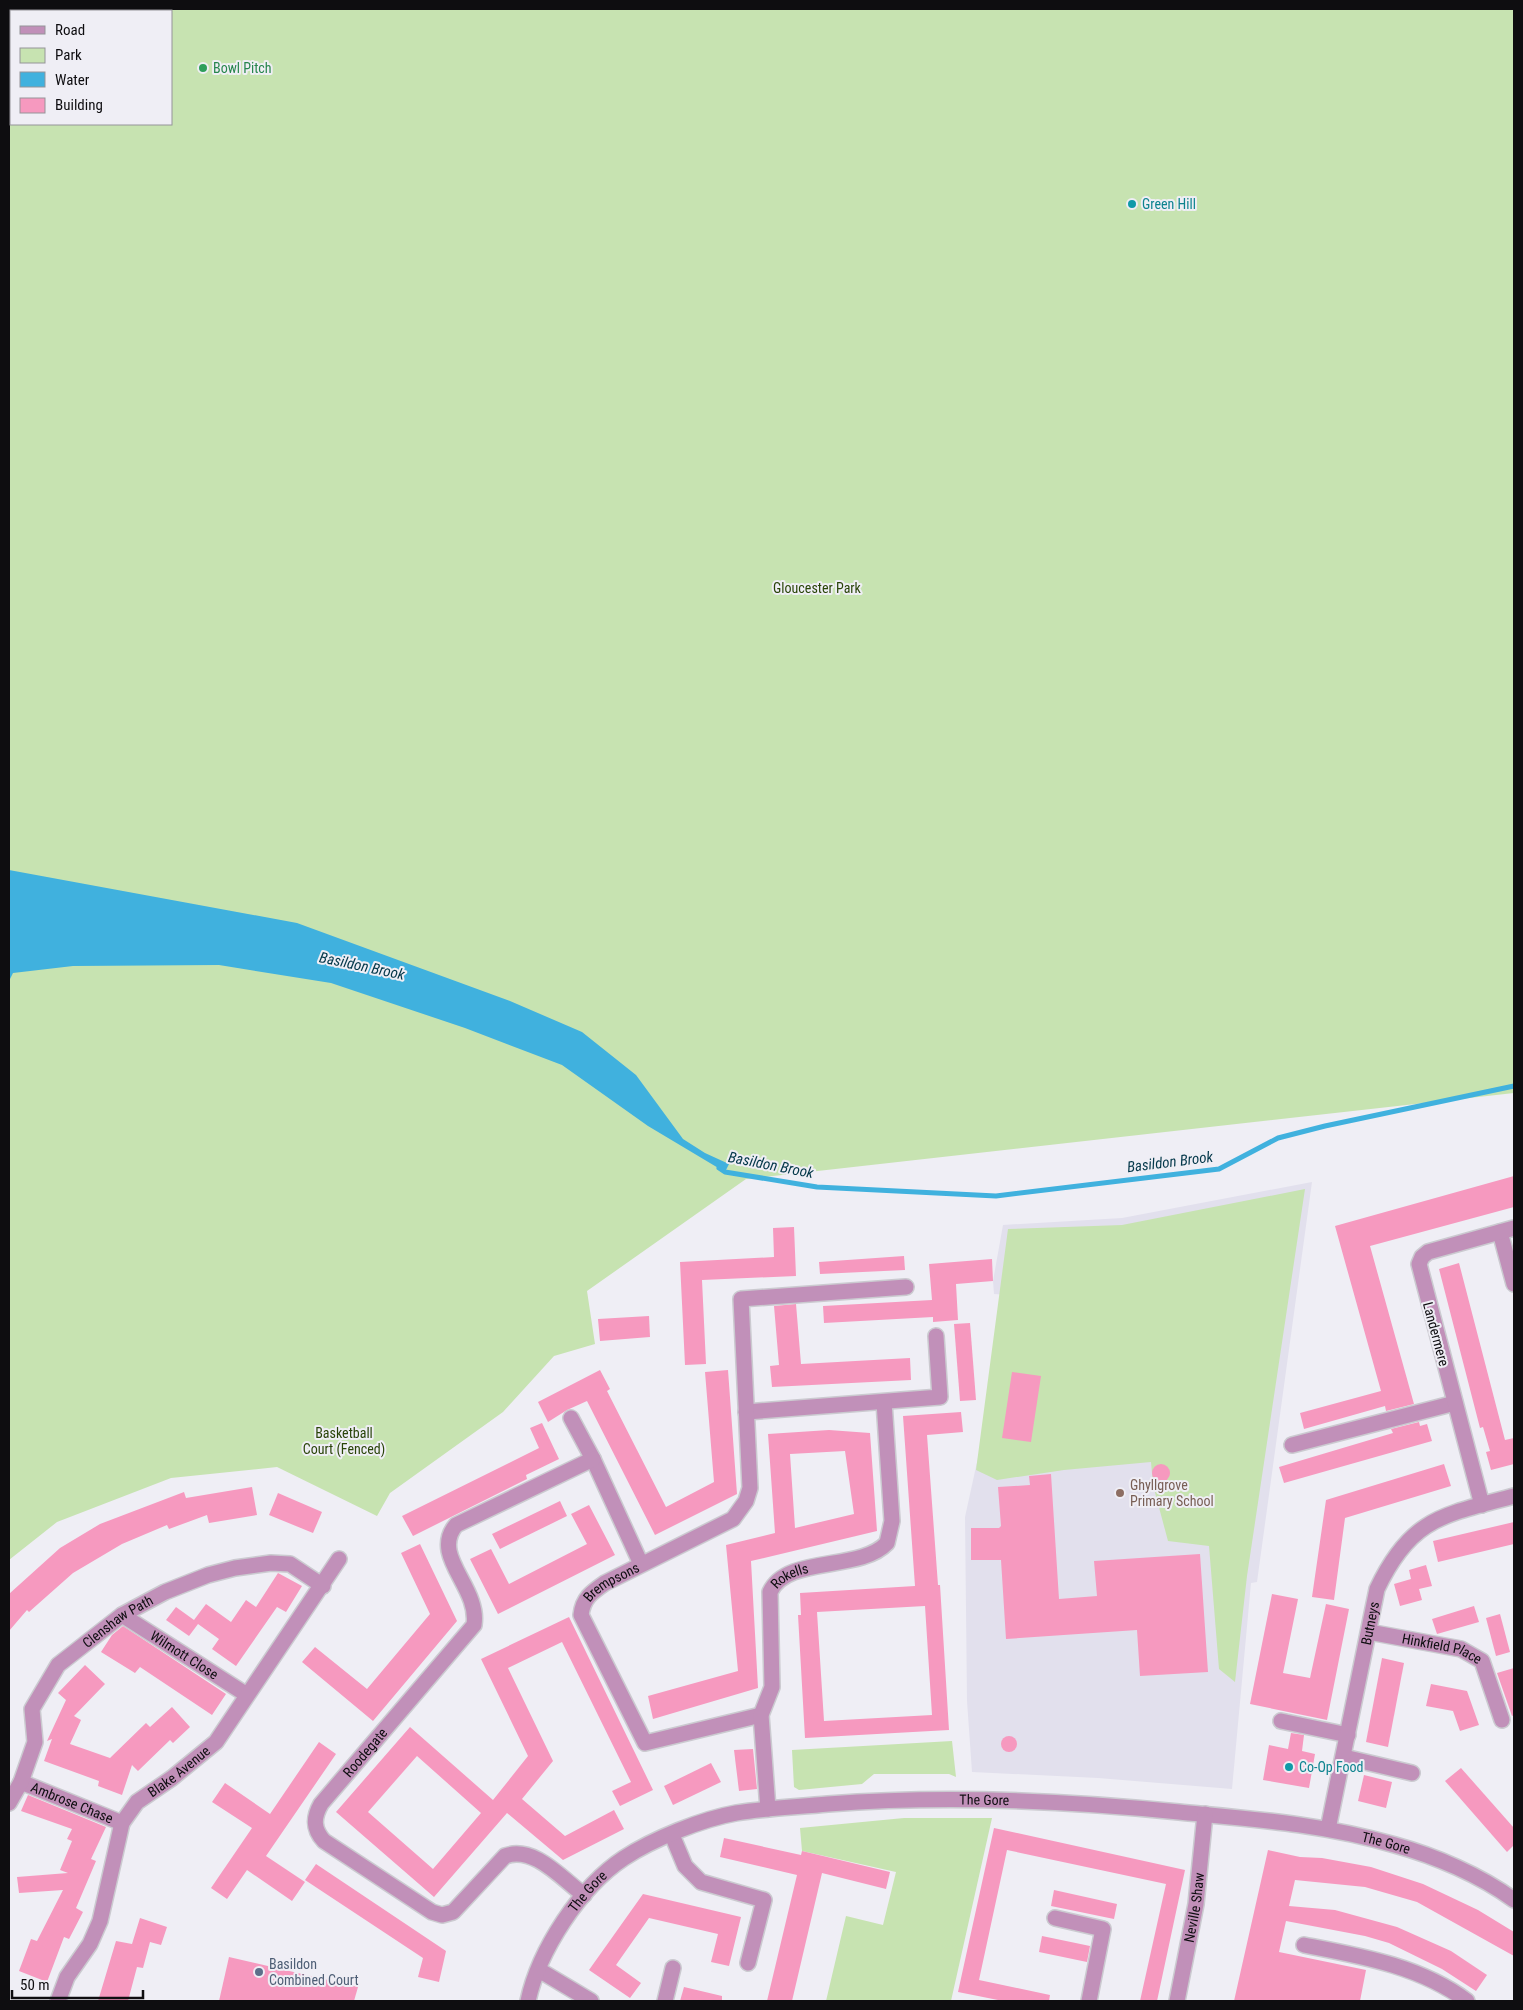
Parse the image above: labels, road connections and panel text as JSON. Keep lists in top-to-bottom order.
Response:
{
  "streets": {
    "street": [
      "Landermere",
      "Rokells",
      "Brempsons",
      "Clenshaw Path",
      "Butneys",
      "Hinkfield Place",
      "Wilmott Close",
      "Roodegate",
      "Blake Avenue",
      "The Gore",
      "Ambrose Chase",
      "Neville Shaw"
    ]
  },
  "crossings": [
    ["Landermere", "Butneys"],
    ["Rokells", "Brempsons"],
    ["Rokells", "The Gore"],
    ["Clenshaw Path", "Wilmott Close"],
    ["Clenshaw Path", "Blake Avenue"],
    ["Clenshaw Path", "Ambrose Chase"],
    ["Butneys", "Hinkfield Place"],
    ["Butneys", "The Gore"],
    ["Wilmott Close", "Blake Avenue"],
    ["Roodegate", "The Gore"],
    ["Blake Avenue", "Ambrose Chase"],
    ["The Gore", "Neville Shaw"]
  ],
  "water": ["Basildon Brook"],
  "parks": ["Gloucester Park", "Basketball Court (Fenced)"],
  "places": [
    "Bowl Pitch",
    "Green Hill",
    "Ghyllgrove Primary School",
    "Co-Op Food",
    "Basildon Combined Court"
  ],
  "legend": [
    "Road",
    "Park",
    "Water",
    "Building"
  ],
  "scale_bar": "50 m"
}
